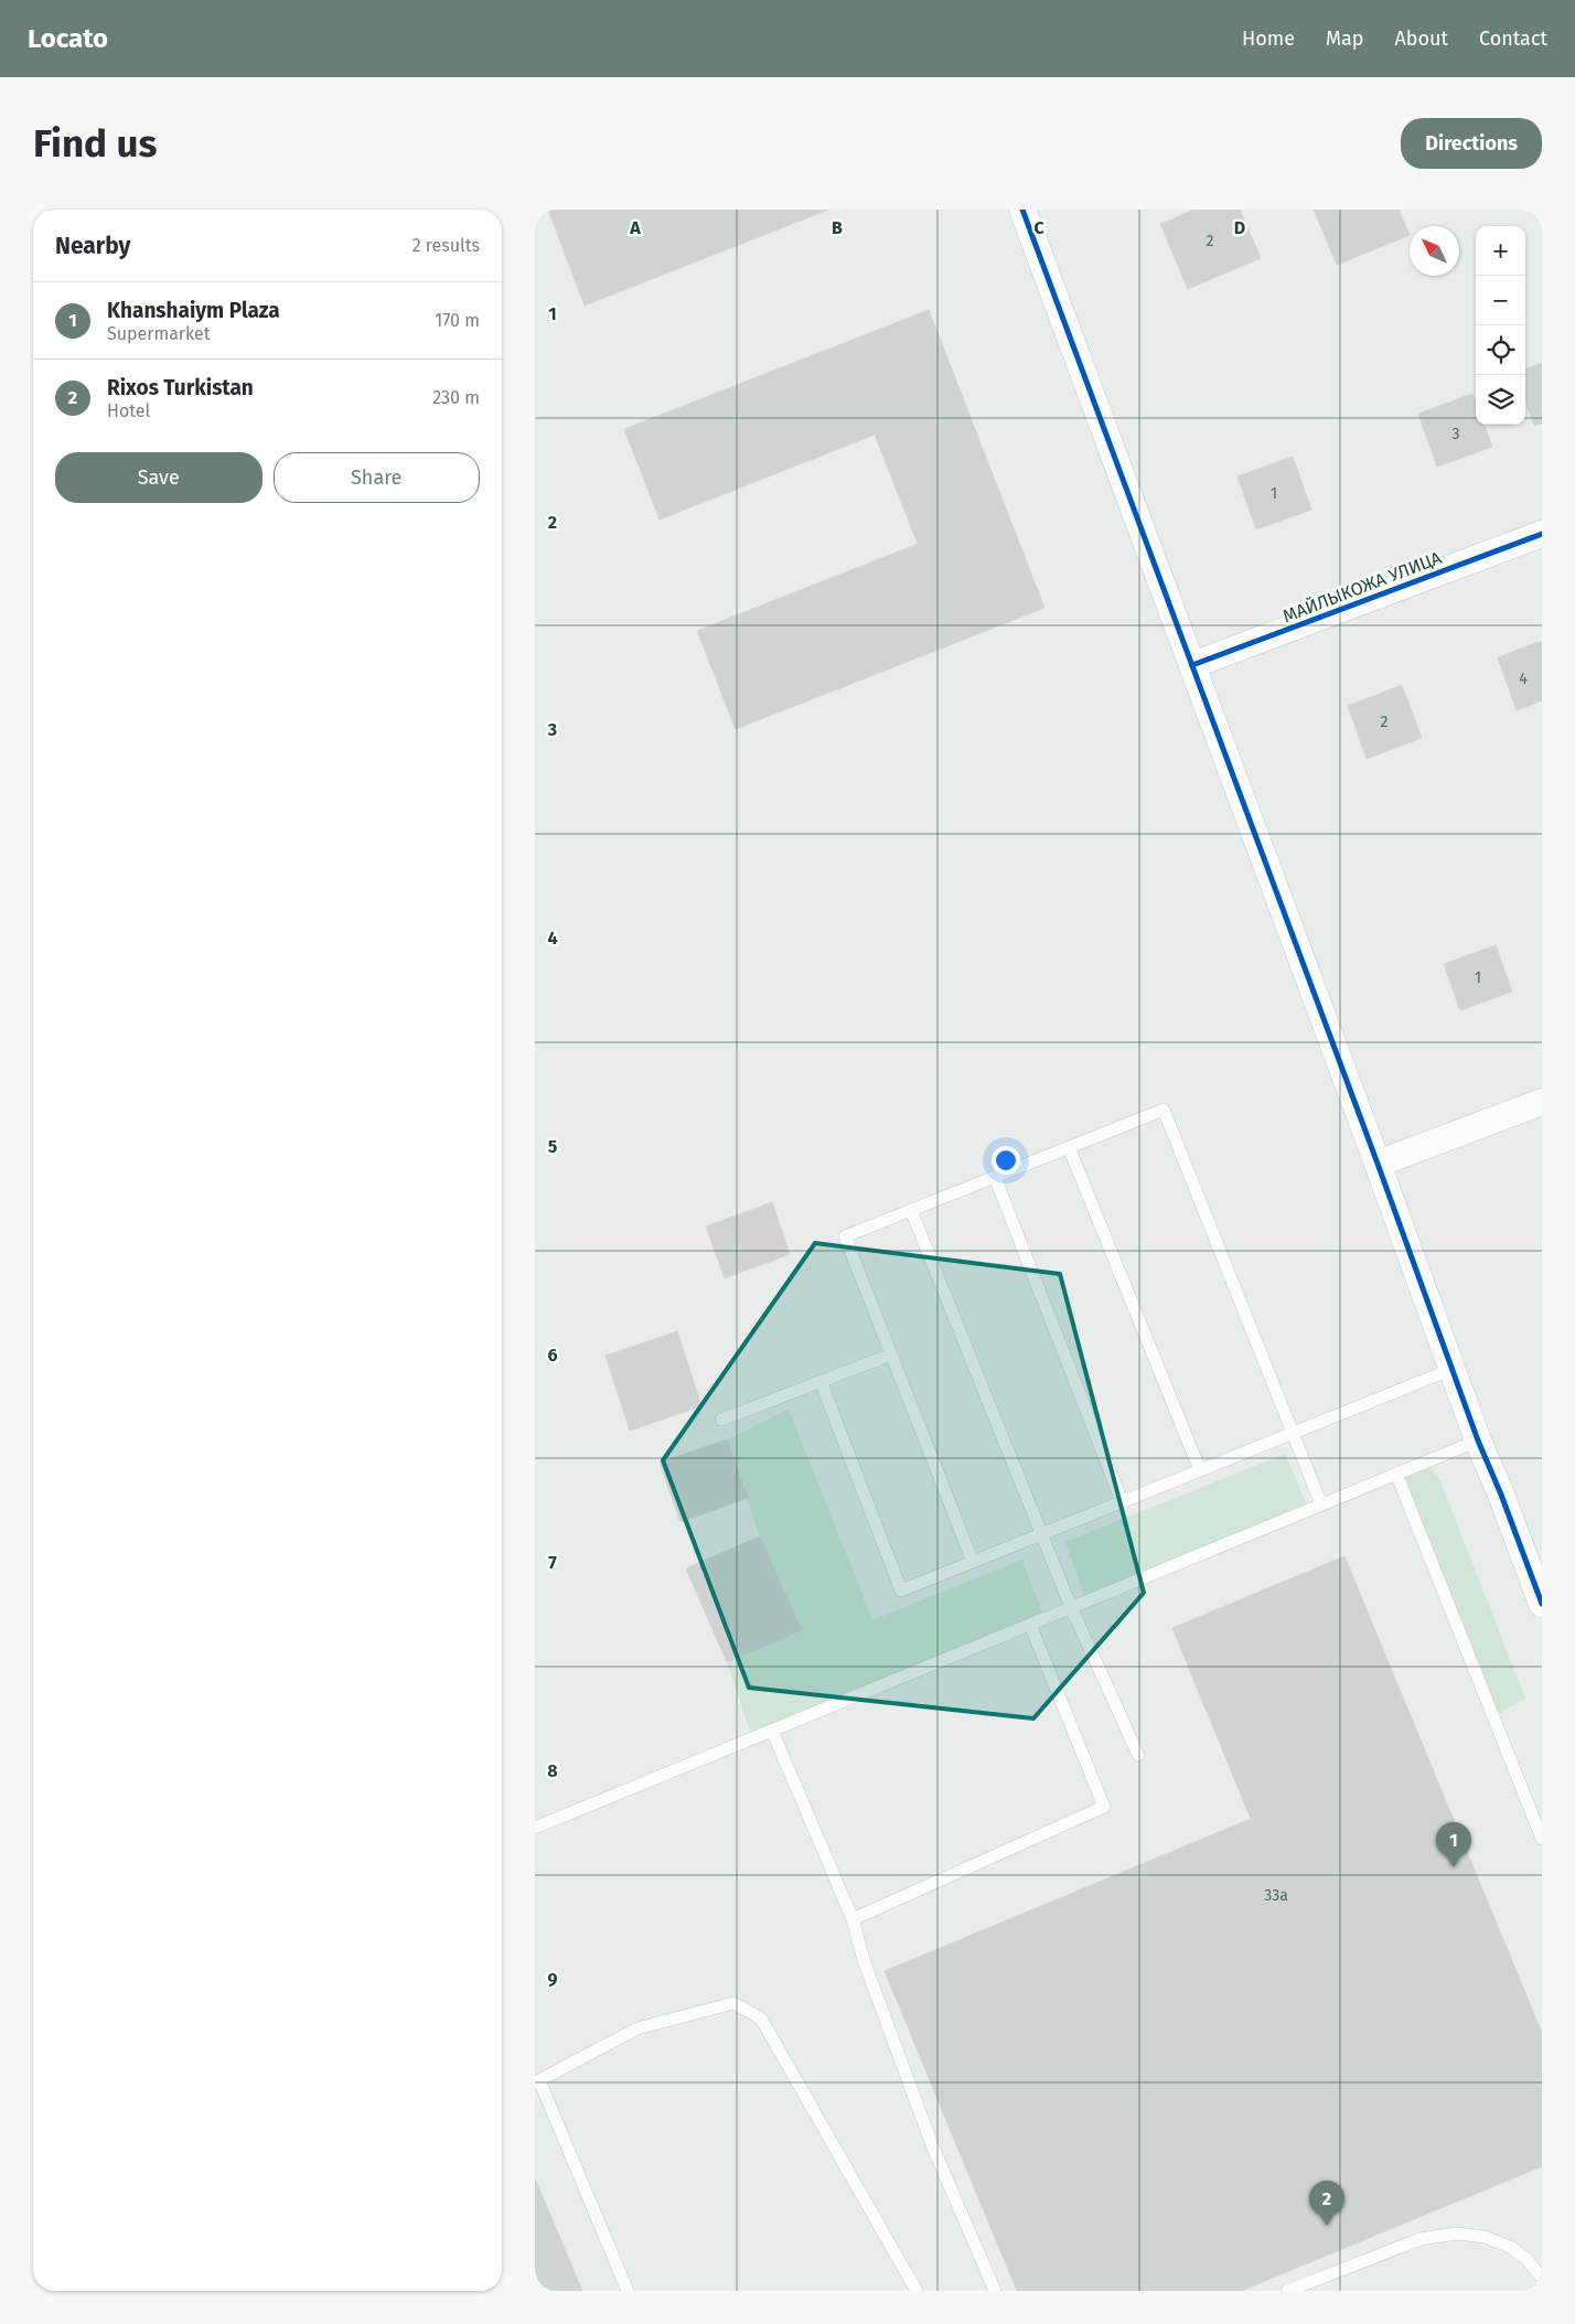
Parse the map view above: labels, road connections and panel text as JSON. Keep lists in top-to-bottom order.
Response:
{
  "streets": {
    "street": ["МАЙЛЫКОЖА УЛИЦА"]
  },
  "house_numbers": [
    "2",
    "3",
    "1",
    "4",
    "2",
    "1",
    "33а"
  ],
  "north": "top left",
  "page": {
    "header": "Locato",
    "nav": [
      "Home",
      "Map",
      "About",
      "Contact"
    ],
    "buttons": [
      "Directions",
      ["Save", "Share"]
    ],
    "title": "Find us",
    "heading": ["Nearby", "2 results"],
    "map_buttons": ["+", "−"],
    "list": [
      {
        "mark": "1",
        "name": "Khanshaiym Plaza",
        "note": "Supermarket",
        "value": "170 m"
      },
      {
        "mark": "2",
        "name": "Rixos Turkistan",
        "note": "Hotel",
        "value": "230 m"
      }
    ],
    "pins": ["1", "2"]
  },
  "grid": {
    "columns": [
      "A",
      "B",
      "C",
      "D"
    ],
    "rows": [
      "1",
      "2",
      "3",
      "4",
      "5",
      "6",
      "7",
      "8",
      "9"
    ]
  }
}
